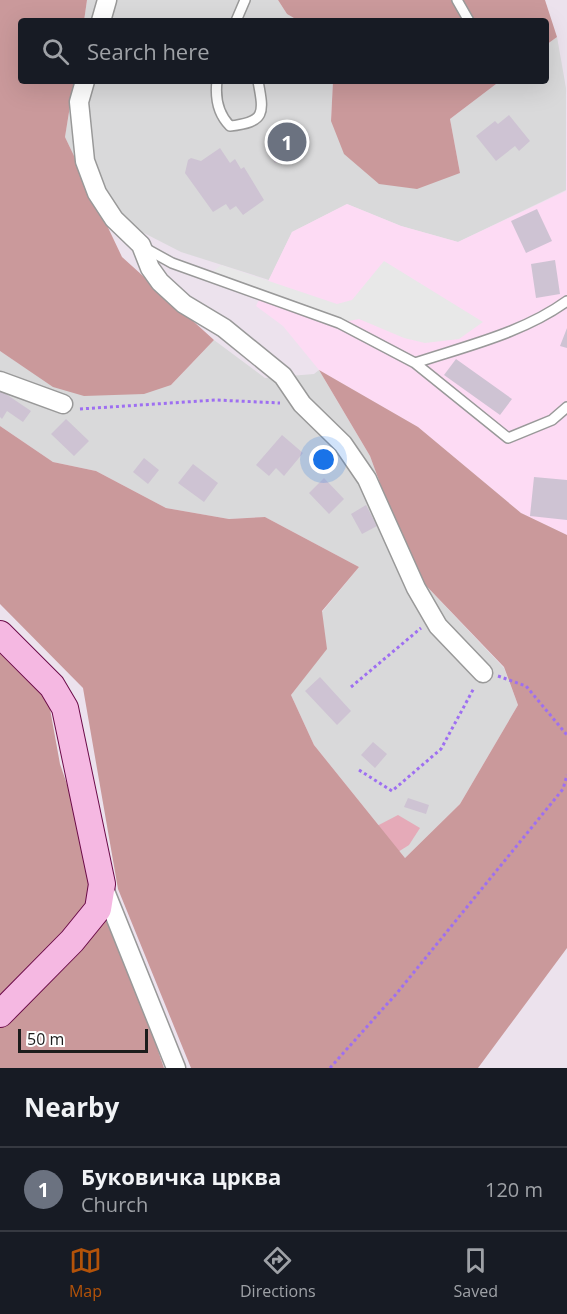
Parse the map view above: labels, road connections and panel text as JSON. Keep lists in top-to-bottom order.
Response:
{
  "scale_bar": "50 m",
  "page": {
    "search": "Search here",
    "pins": "1",
    "scale": "50 m",
    "heading": "Nearby",
    "list": [
      {
        "mark": "1",
        "name": "Буковичка црква",
        "note": "Church",
        "value": "120 m"
      }
    ],
    "nav": ["Map", "Directions", "Saved"]
  }
}
